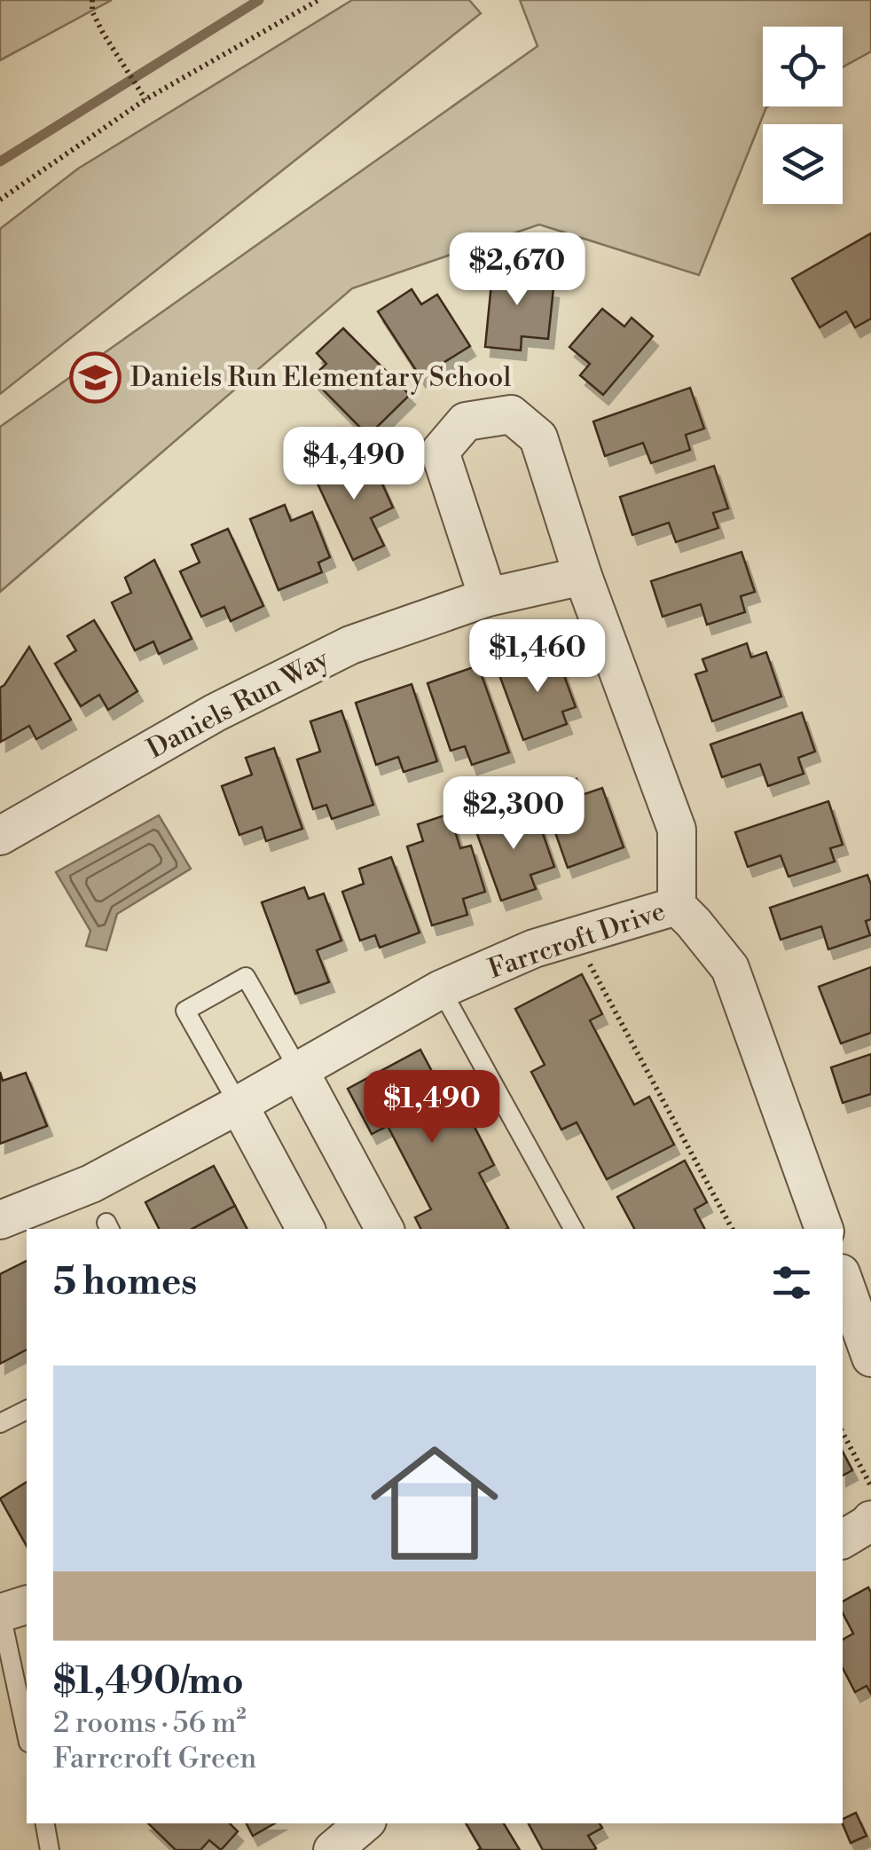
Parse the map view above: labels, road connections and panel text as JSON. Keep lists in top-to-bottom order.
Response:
{
  "streets": {
    "street": ["Daniels Run Way", "Farrcroft Drive"]
  },
  "places": {
    "school or university": ["Daniels Run Elementary School"]
  },
  "page": {
    "price": [
      "$2,670",
      "$4,490",
      "$1,460",
      "$2,300",
      "$1,490"
    ],
    "heading": "5 homes",
    "list": [
      {
        "name": "$1,490/mo",
        "note": "2 rooms · 56 m² · Farrcroft Green"
      }
    ]
  }
}
